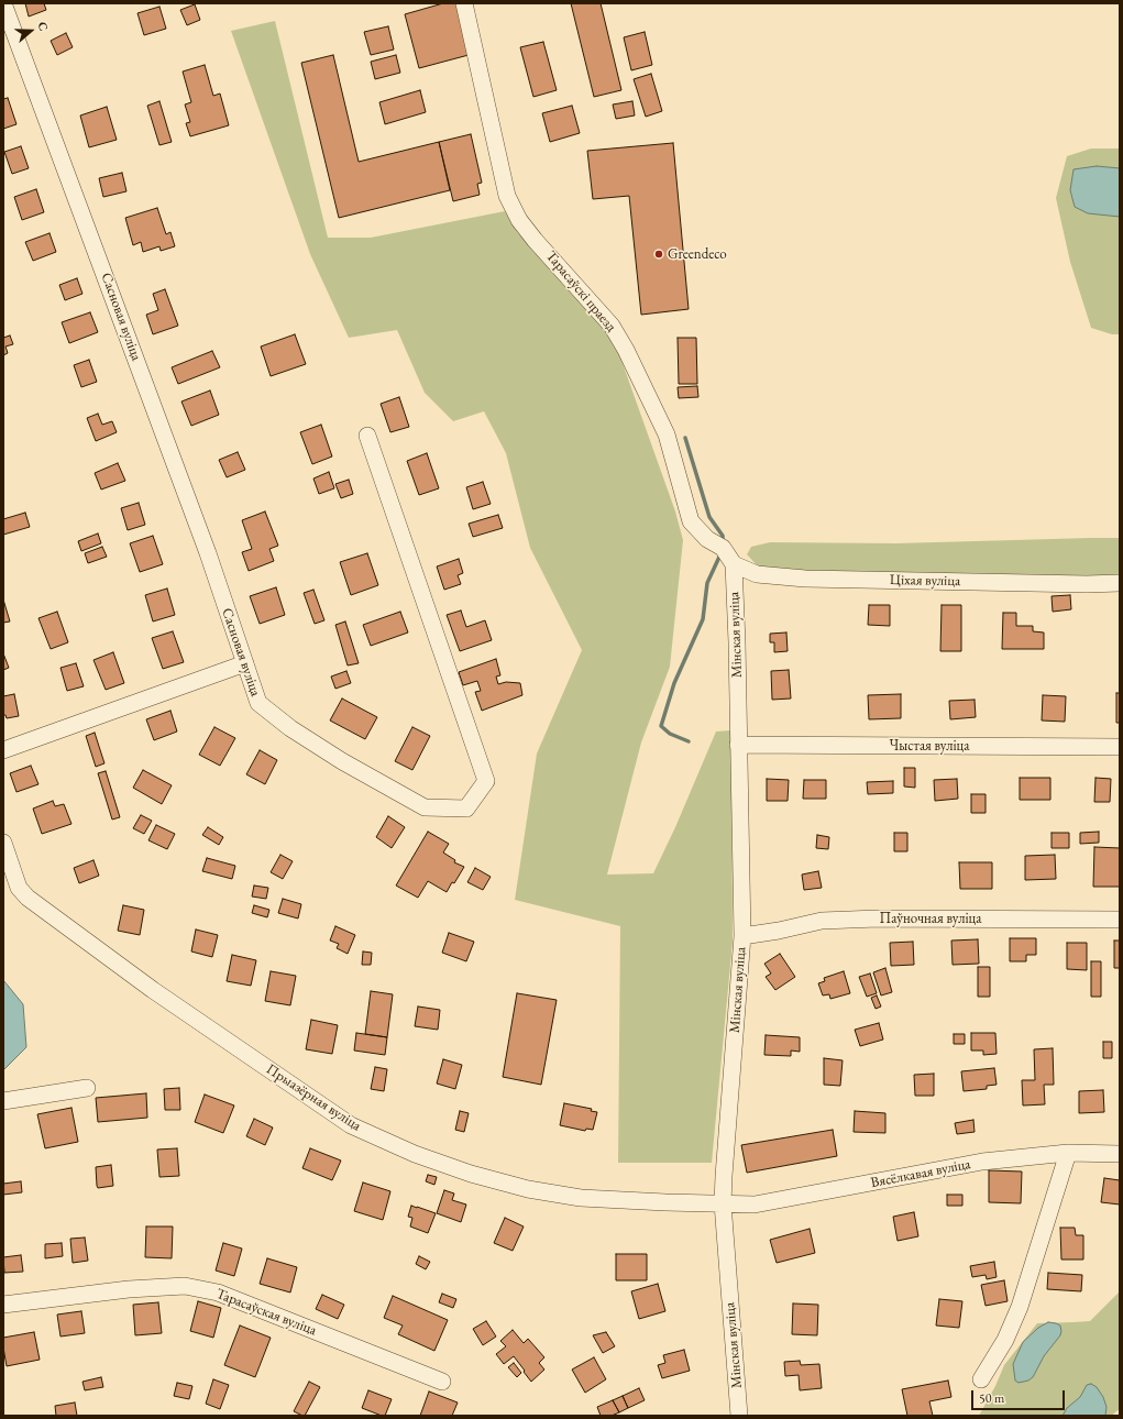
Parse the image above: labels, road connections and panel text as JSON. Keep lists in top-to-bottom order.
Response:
{
  "streets": {
    "street": [
      "Тарасаўскі праезд",
      "Сасновая вуліца",
      "Ціхая вуліца",
      "Мінская вуліца",
      "Чыстая вуліца",
      "Паўночная вуліца",
      "Прыазёрная вуліца",
      "Вясёлкавая вуліца",
      "Тарасаўская вуліца"
    ]
  },
  "crossings": [
    ["Тарасаўскі праезд", "Ціхая вуліца"],
    ["Тарасаўскі праезд", "Мінская вуліца"],
    ["Ціхая вуліца", "Мінская вуліца"],
    ["Мінская вуліца", "Чыстая вуліца"],
    ["Мінская вуліца", "Паўночная вуліца"],
    ["Мінская вуліца", "Прыазёрная вуліца"],
    ["Мінская вуліца", "Вясёлкавая вуліца"],
    ["Прыазёрная вуліца", "Вясёлкавая вуліца"]
  ],
  "places": ["Greendeco"],
  "scale_bar": "50 m",
  "north": "right"
}
